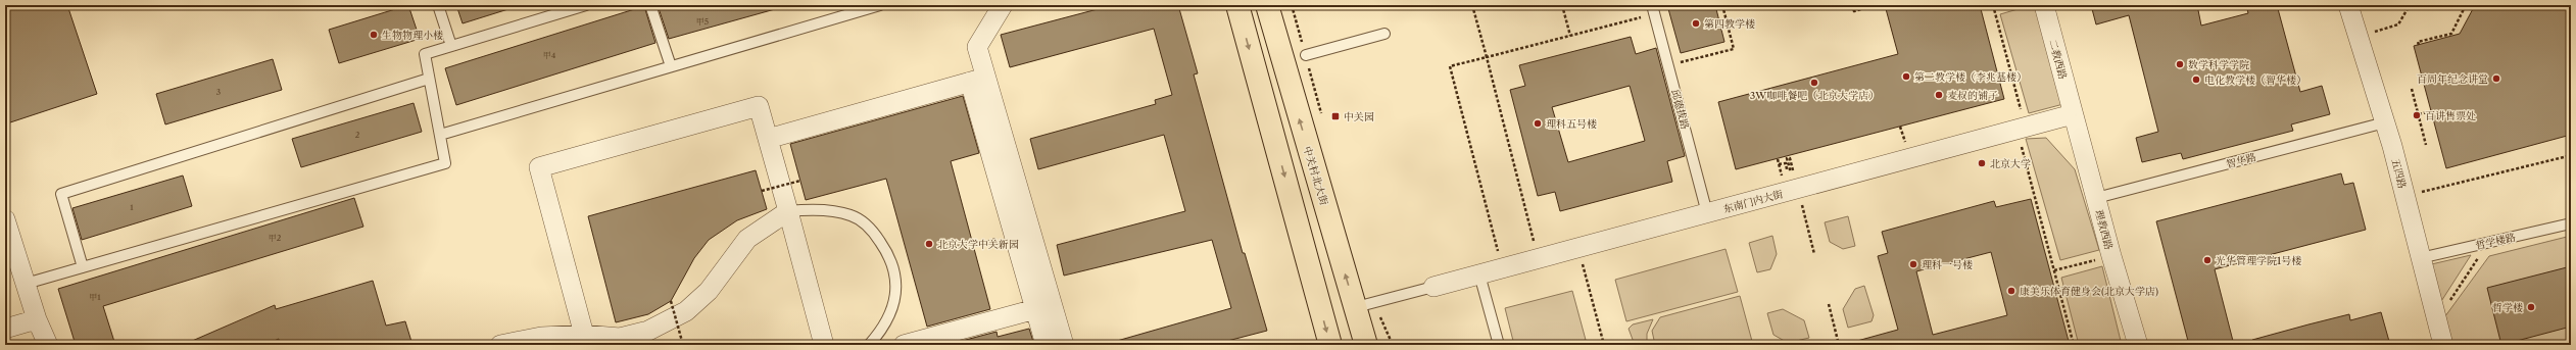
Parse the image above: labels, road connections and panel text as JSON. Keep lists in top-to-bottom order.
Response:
{
  "streets": {
    "main road": ["中关村北大街"],
    "street": [
      "二教西路",
      "五四路",
      "东南门内大街",
      "理教西路"
    ],
    "lane": ["邱德拔路", "智华路", "哲学楼路"]
  },
  "crossings": [
    ["二教西路", "东南门内大街"],
    ["二教西路", "理教西路"],
    ["邱德拔路", "东南门内大街"],
    ["智华路", "五四路"],
    ["智华路", "理教西路"],
    ["五四路", "哲学楼路"],
    ["东南门内大街", "理教西路"]
  ],
  "places": {
    "other": [
      "第四教学楼",
      "生物物理小楼",
      "数学科学学院",
      "第二教学楼（李兆基楼）",
      "百周年纪念讲堂",
      "电化教学楼（智华楼）",
      "3W咖啡餐吧（北京大学店）",
      "麦叔的铺子",
      "百讲售票处",
      "理科五号楼",
      "北京大学",
      "北京大学中关新园",
      "光华管理学院1号楼",
      "理科一号楼",
      "康美乐体育健身会(北京大学店)",
      "哲学楼"
    ],
    "transit": ["中关园"]
  },
  "house_numbers": [
    "甲5",
    "甲4",
    "3",
    "2",
    "1",
    "甲2",
    "甲1"
  ]
}
